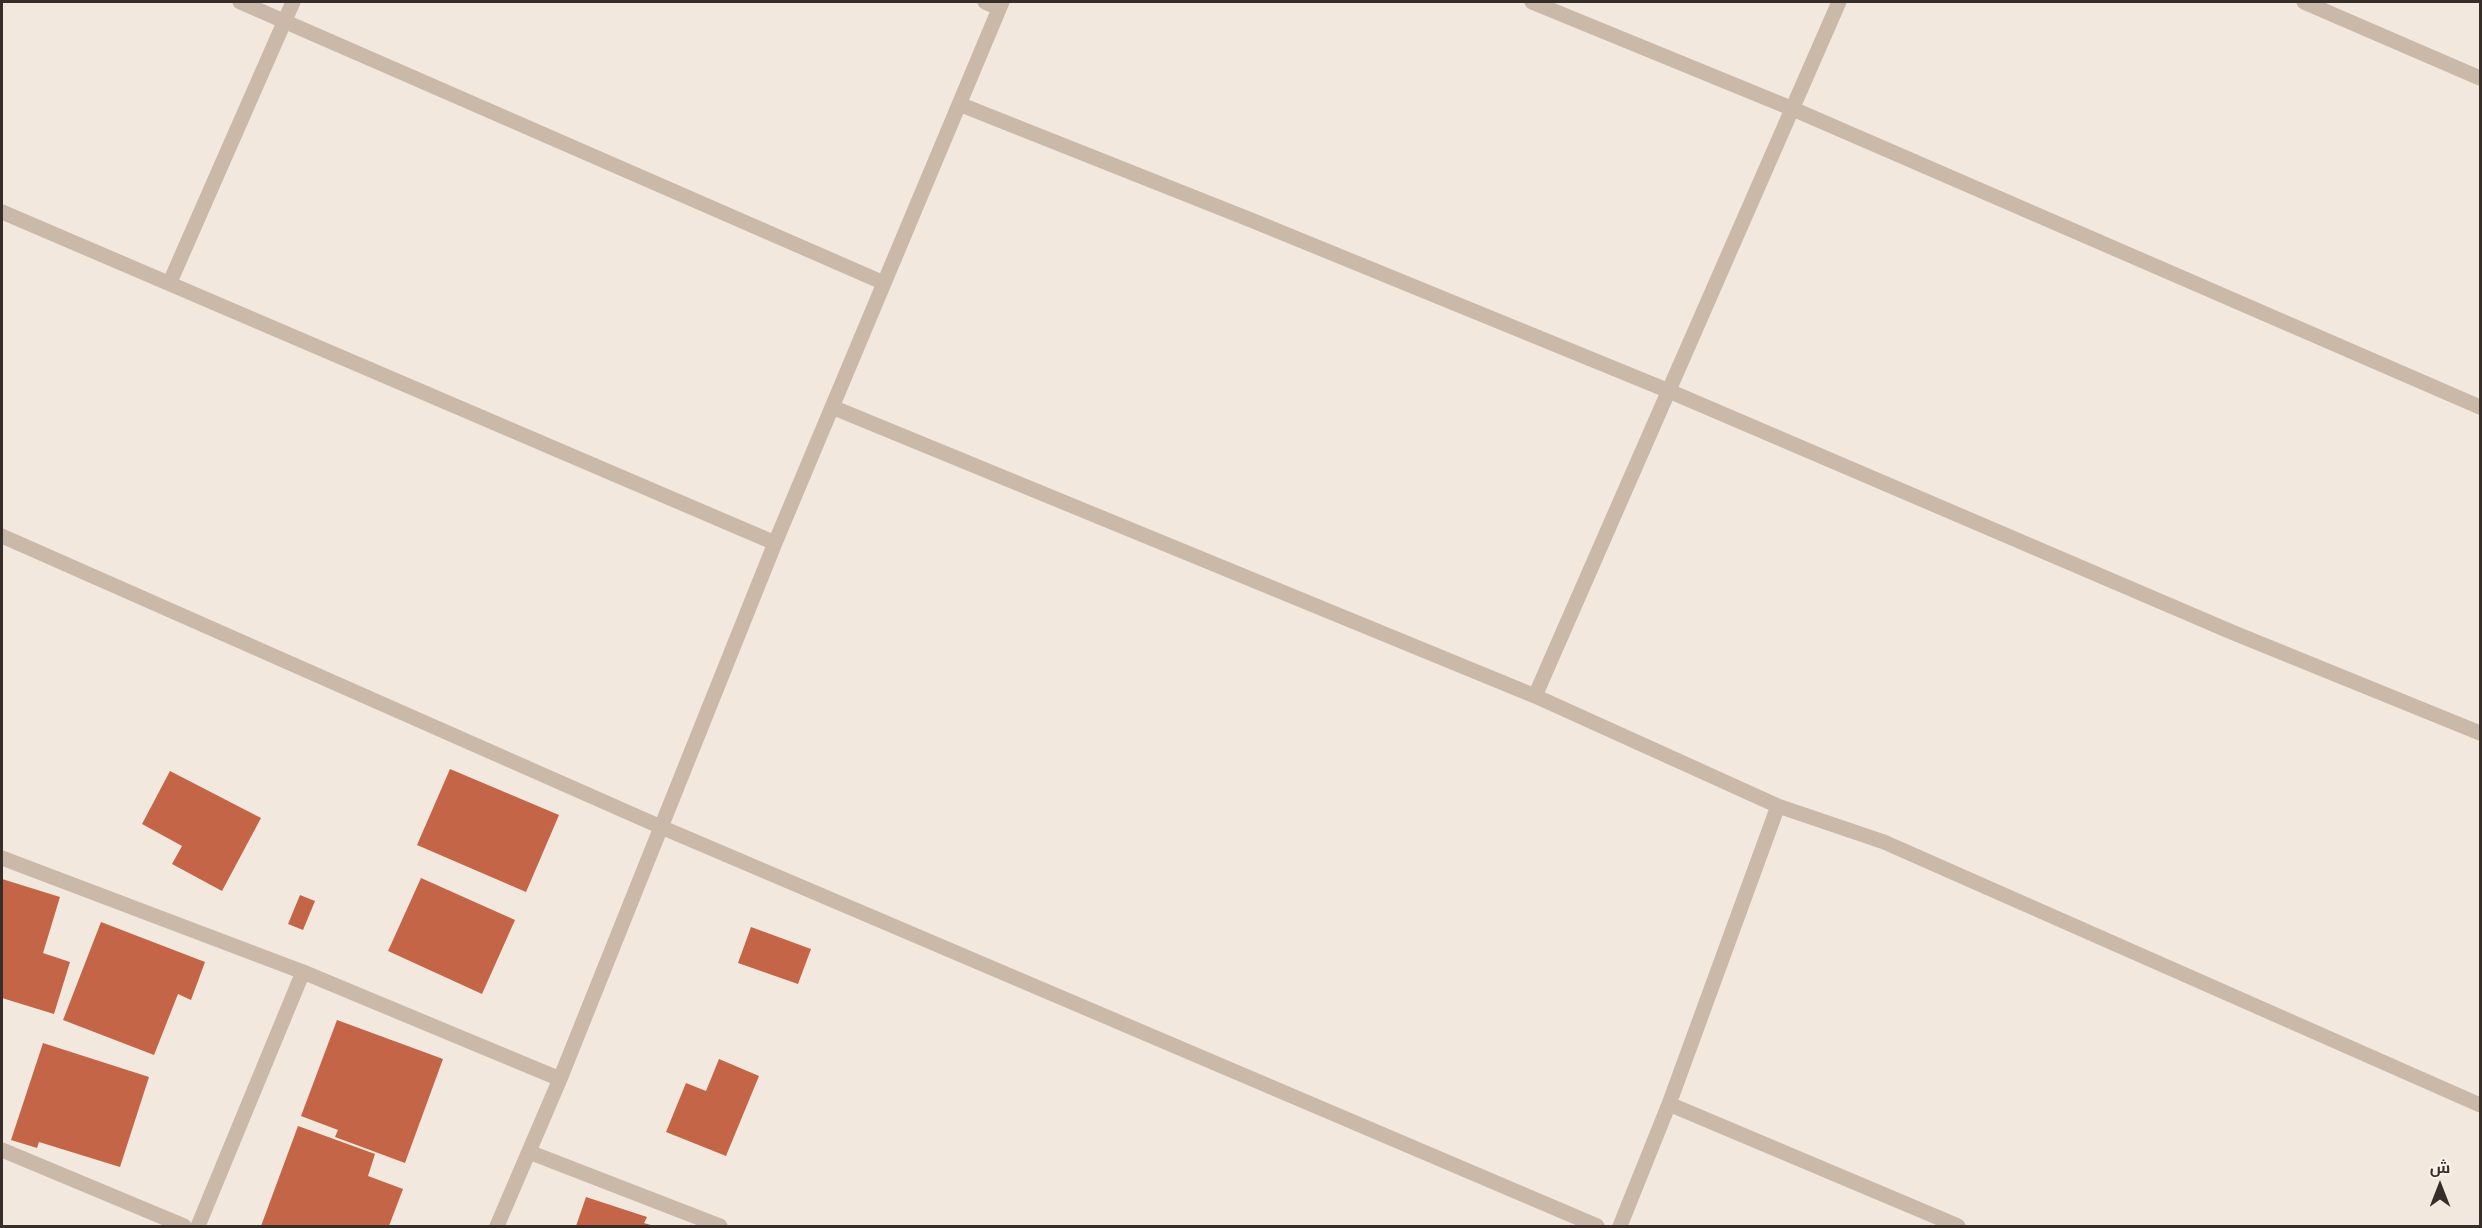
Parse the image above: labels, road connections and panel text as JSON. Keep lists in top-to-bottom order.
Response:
{
  "north": "top"
}
